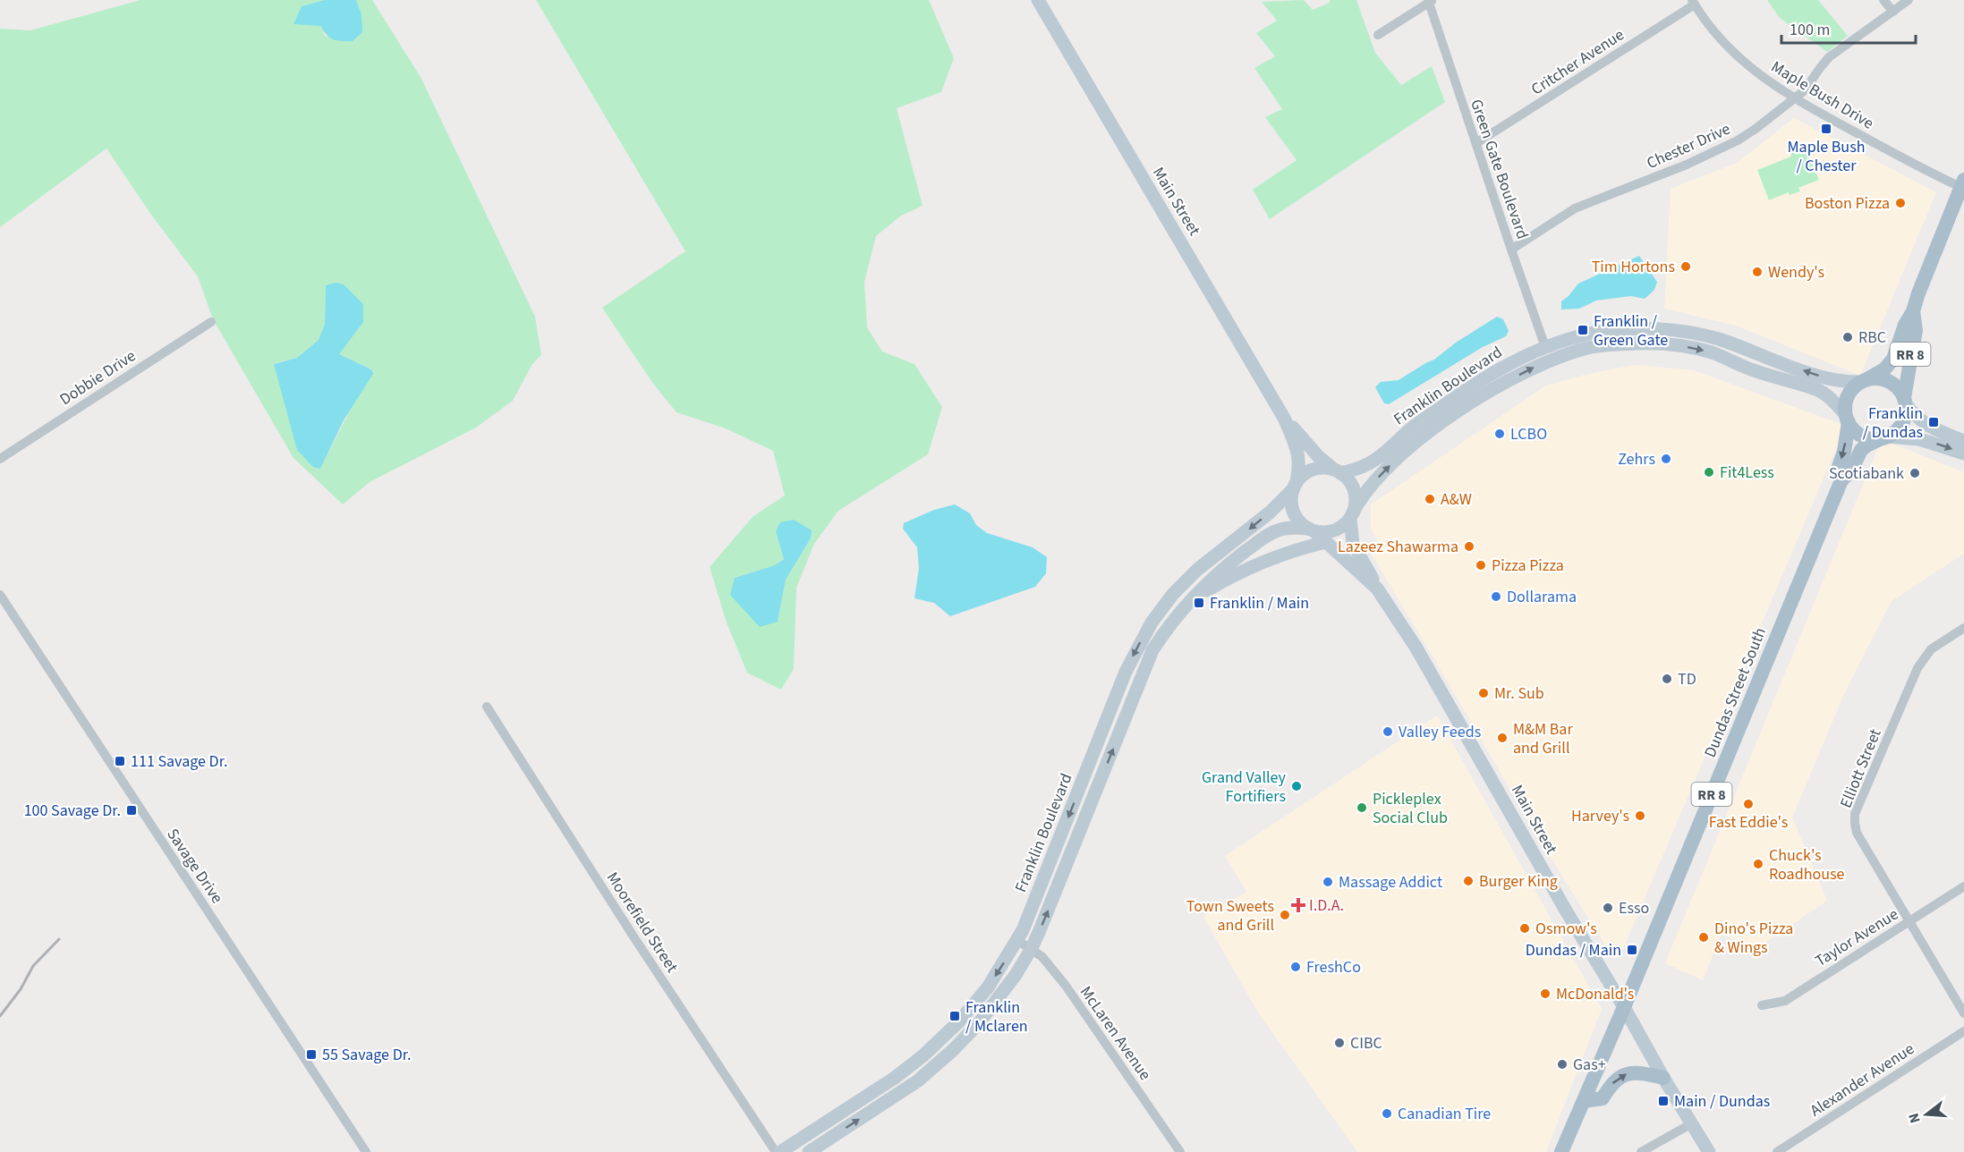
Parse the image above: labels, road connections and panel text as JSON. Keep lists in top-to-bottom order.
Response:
{
  "streets": {
    "main road": [
      "Main Street",
      "RR 8",
      "Franklin Boulevard",
      "Dundas Street South"
    ],
    "street": [
      "Critcher Avenue",
      "Maple Bush Drive",
      "Chester Drive",
      "Green Gate Boulevard",
      "Dobbie Drive",
      "Elliott Street",
      "Savage Drive",
      "Moorefield Street",
      "Taylor Avenue",
      "McLaren Avenue",
      "Alexander Avenue"
    ]
  },
  "crossings": [
    ["Critcher Avenue", "Maple Bush Drive"],
    ["Critcher Avenue", "Green Gate Boulevard"],
    ["Maple Bush Drive", "Chester Drive"],
    ["Maple Bush Drive", "RR 8"],
    ["Chester Drive", "Green Gate Boulevard"],
    ["Green Gate Boulevard", "Franklin Boulevard"],
    ["Main Street", "RR 8"],
    ["Main Street", "Franklin Boulevard"],
    ["Main Street", "Dundas Street South"],
    ["RR 8", "Franklin Boulevard"],
    ["RR 8", "Dundas Street South"],
    ["Franklin Boulevard", "Dundas Street South"],
    ["Franklin Boulevard", "McLaren Avenue"],
    ["Elliott Street", "Taylor Avenue"]
  ],
  "places": {
    "transit": [
      "Maple Bush / Chester",
      "Franklin / Green Gate",
      "Franklin / Dundas",
      "Franklin / Main",
      "111 Savage Dr.",
      "100 Savage Dr.",
      "Dundas / Main",
      "Franklin / Mclaren",
      "55 Savage Dr.",
      "Main / Dundas"
    ],
    "other": [
      "Boston Pizza",
      "Tim Hortons",
      "Wendy's",
      "RBC",
      "LCBO",
      "Zehrs",
      "Fit4Less",
      "Scotiabank",
      "A&W",
      "Lazeez Shawarma",
      "Pizza Pizza",
      "Dollarama",
      "TD",
      "Mr. Sub",
      "Valley Feeds",
      "M&M Bar and Grill",
      "Grand Valley Fortifiers",
      "Fast Eddie's",
      "Pickleplex Social Club",
      "Harvey's",
      "Chuck's Roadhouse",
      "Burger King",
      "Massage Addict",
      "Esso",
      "Town Sweets and Grill",
      "Osmow's",
      "Dino's Pizza & Wings",
      "FreshCo",
      "McDonald's",
      "CIBC",
      "Gas+",
      "Canadian Tire"
    ],
    "health": ["I.D.A."]
  },
  "scale_bar": "100 m",
  "north": "left"
}
